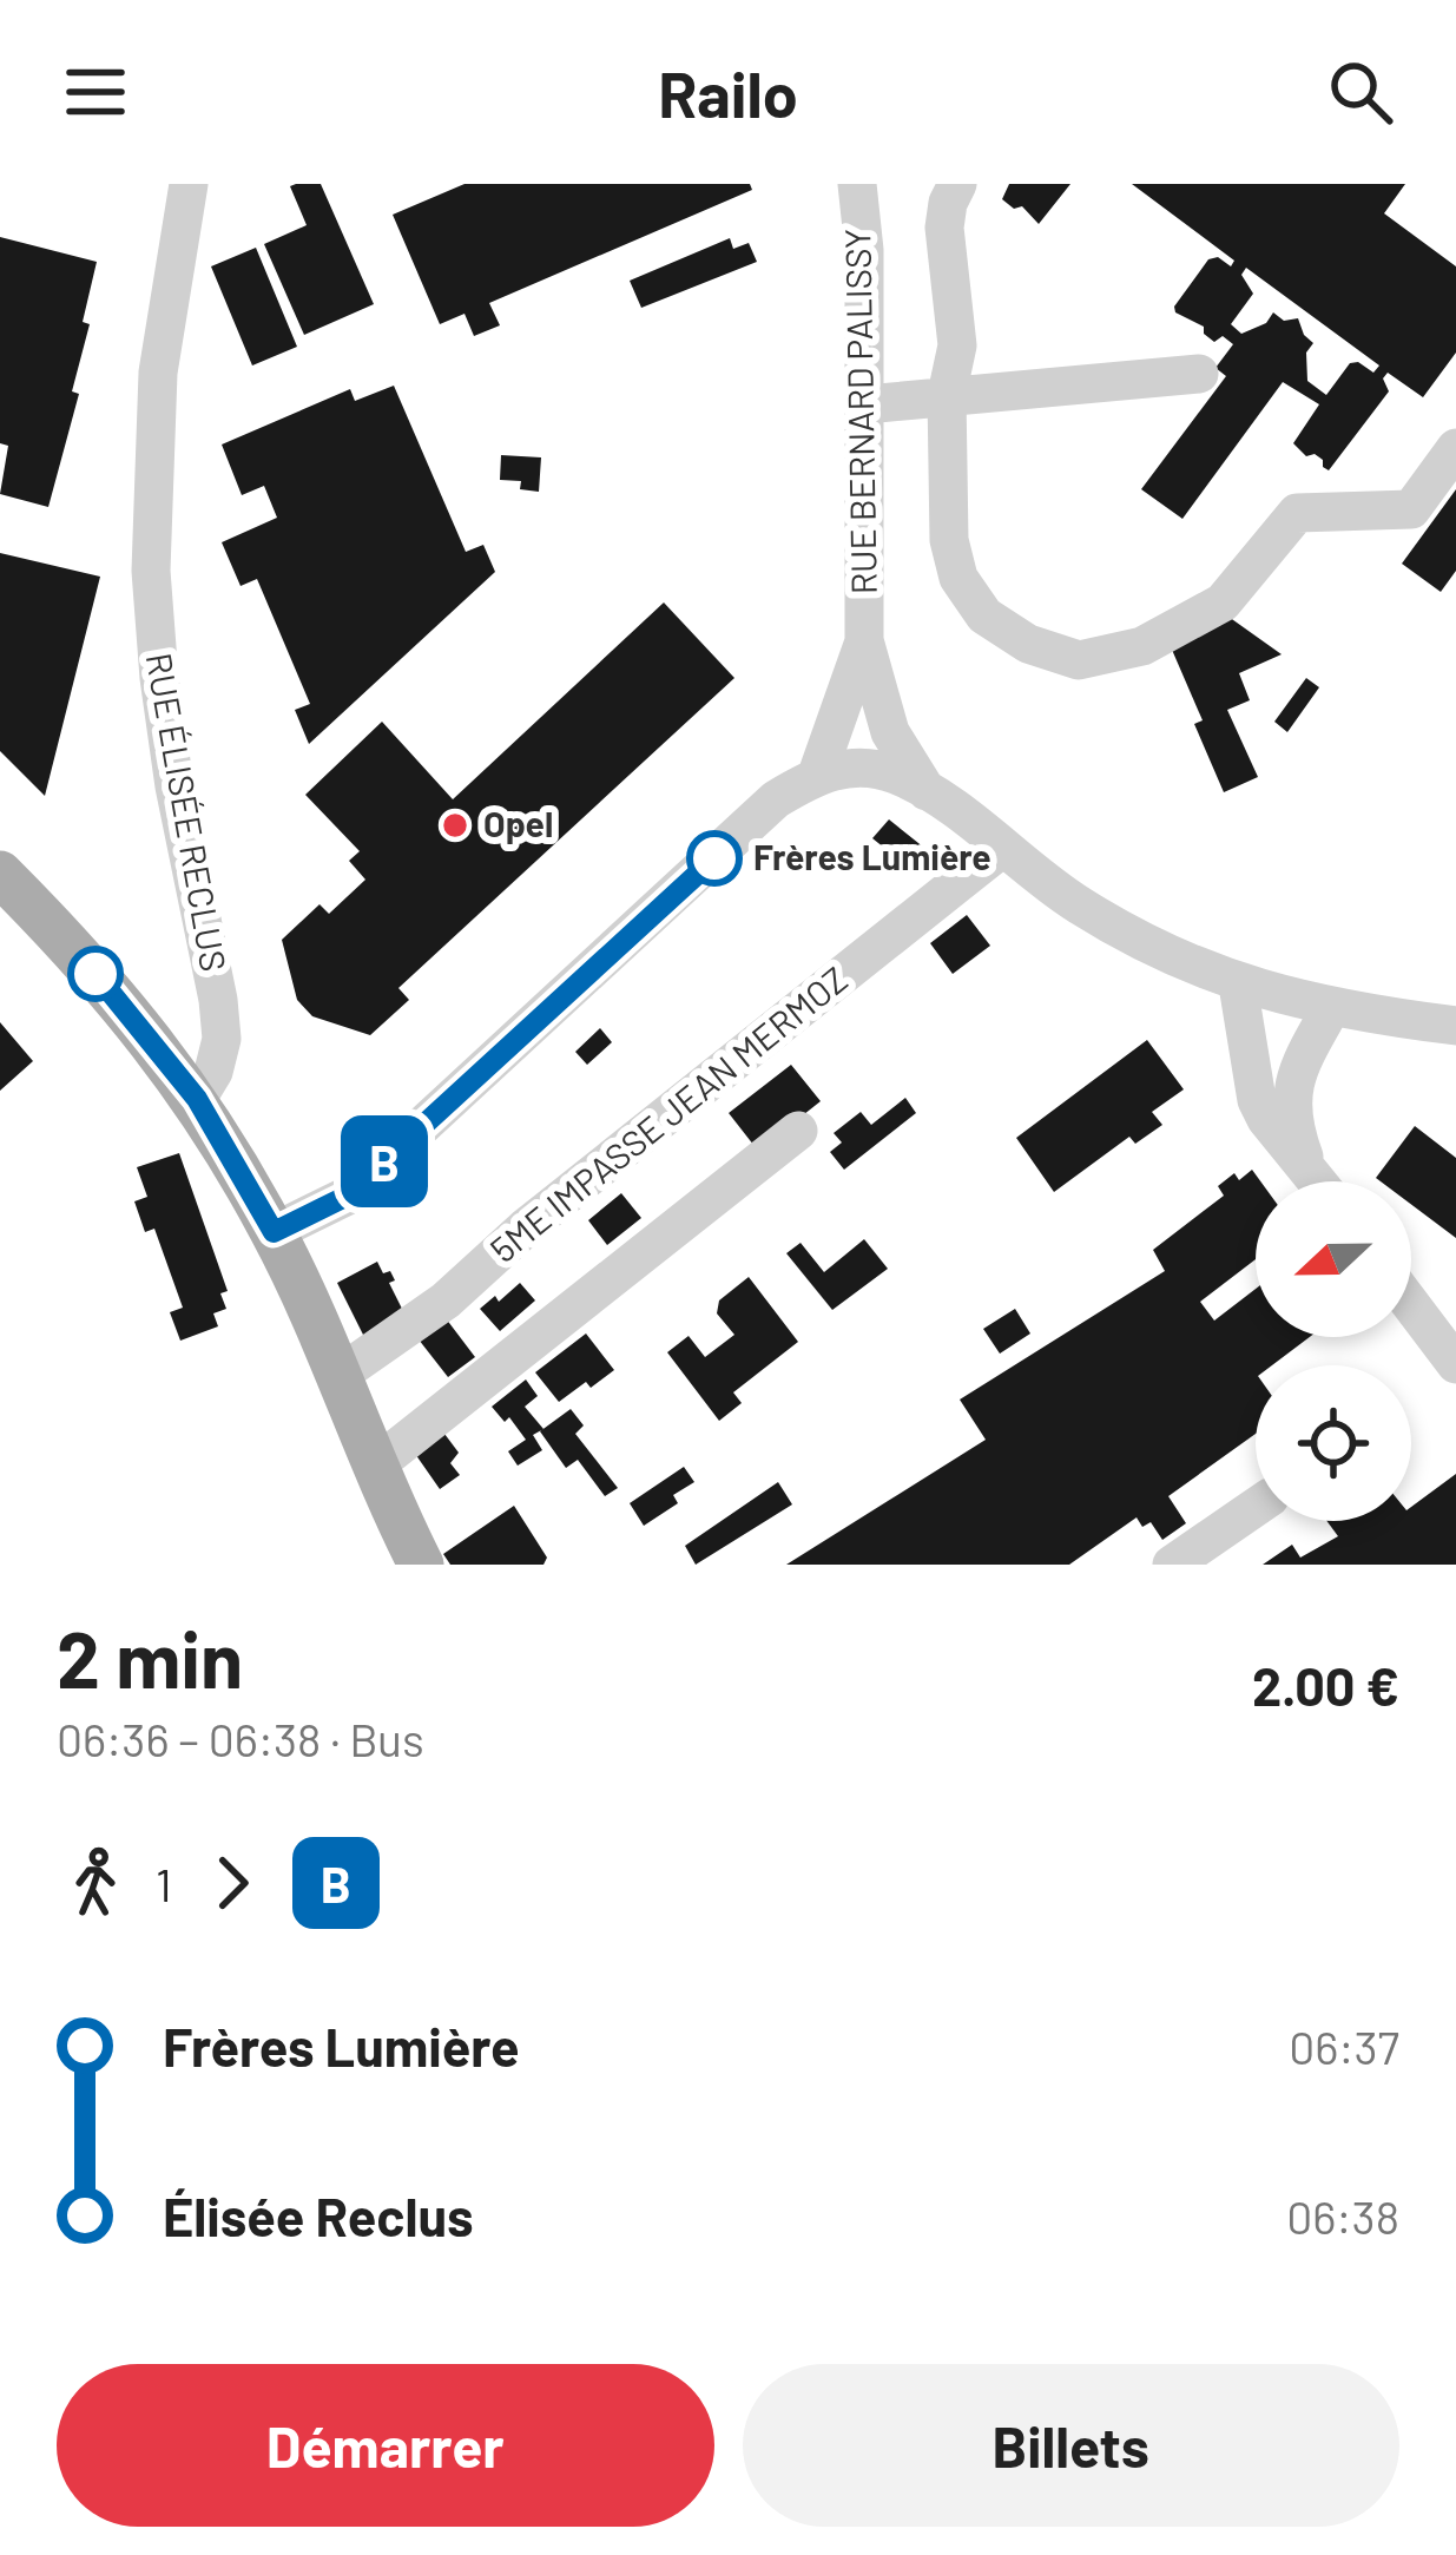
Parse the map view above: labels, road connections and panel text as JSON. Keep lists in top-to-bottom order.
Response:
{
  "streets": {
    "street": ["RUE BERNARD PALISSY", "RUE ÉLISÉE RECLUS", "5ME IMPASSE JEAN MERMOZ"]
  },
  "places": ["Opel", "Frères Lumière"],
  "lines": ["bus line B"],
  "north": "left",
  "page": {
    "header": "Railo",
    "on_map": "B",
    "heading": ["2 min", "06:36 – 06:38 · Bus", "2.00 €"],
    "legs": ["1", "B"],
    "list": [
      {
        "name": "Frères Lumière",
        "value": "06:37"
      },
      {
        "name": "Élisée Reclus",
        "value": "06:38"
      }
    ],
    "buttons": ["Démarrer", "Billets"]
  }
}
